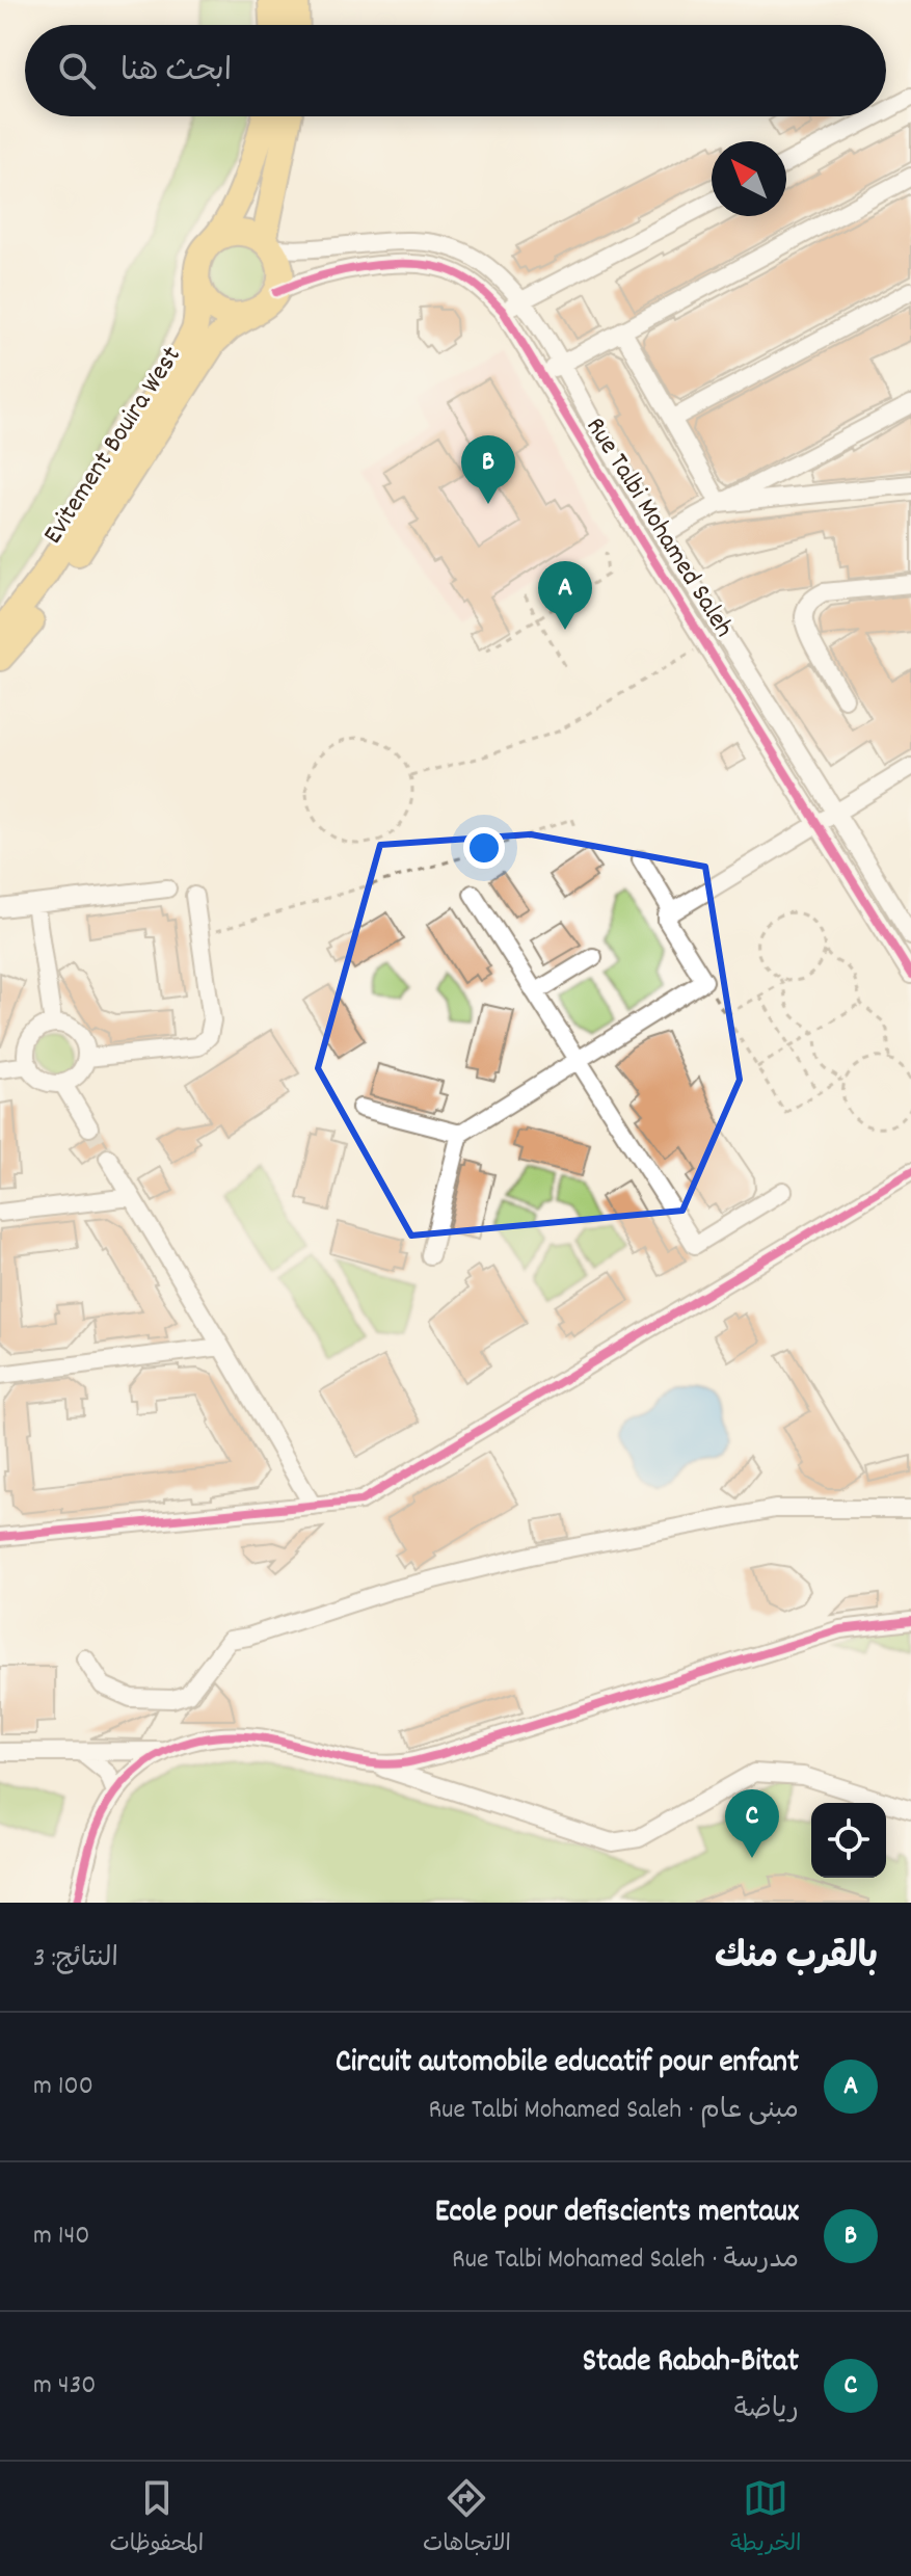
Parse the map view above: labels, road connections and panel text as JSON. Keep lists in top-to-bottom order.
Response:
{
  "streets": {
    "highway": ["Evitement Bouira West"],
    "street": ["Rue Talbi Mohamed Saleh"]
  },
  "crossings": [
    ["Evitement Bouira West", "Rue Talbi Mohamed Saleh"]
  ],
  "north": "top left",
  "page": {
    "search": "ابحث هنا",
    "pins": ["B", "A", "C"],
    "heading": ["بالقرب منك", "النتائج: 3"],
    "list": [
      {
        "mark": "A",
        "name": "Circuit automobile educatif pour enfant",
        "note": "مبنى عام · Rue Talbi Mohamed Saleh",
        "value": "100 m"
      },
      {
        "mark": "B",
        "name": "Ecole pour defiscients mentaux",
        "note": "مدرسة · Rue Talbi Mohamed Saleh",
        "value": "140 m"
      },
      {
        "mark": "C",
        "name": "Stade Rabah-Bitat",
        "note": "رياضة",
        "value": "430 m"
      }
    ],
    "nav": ["الخريطة", "الاتجاهات", "المحفوظات"]
  }
}
